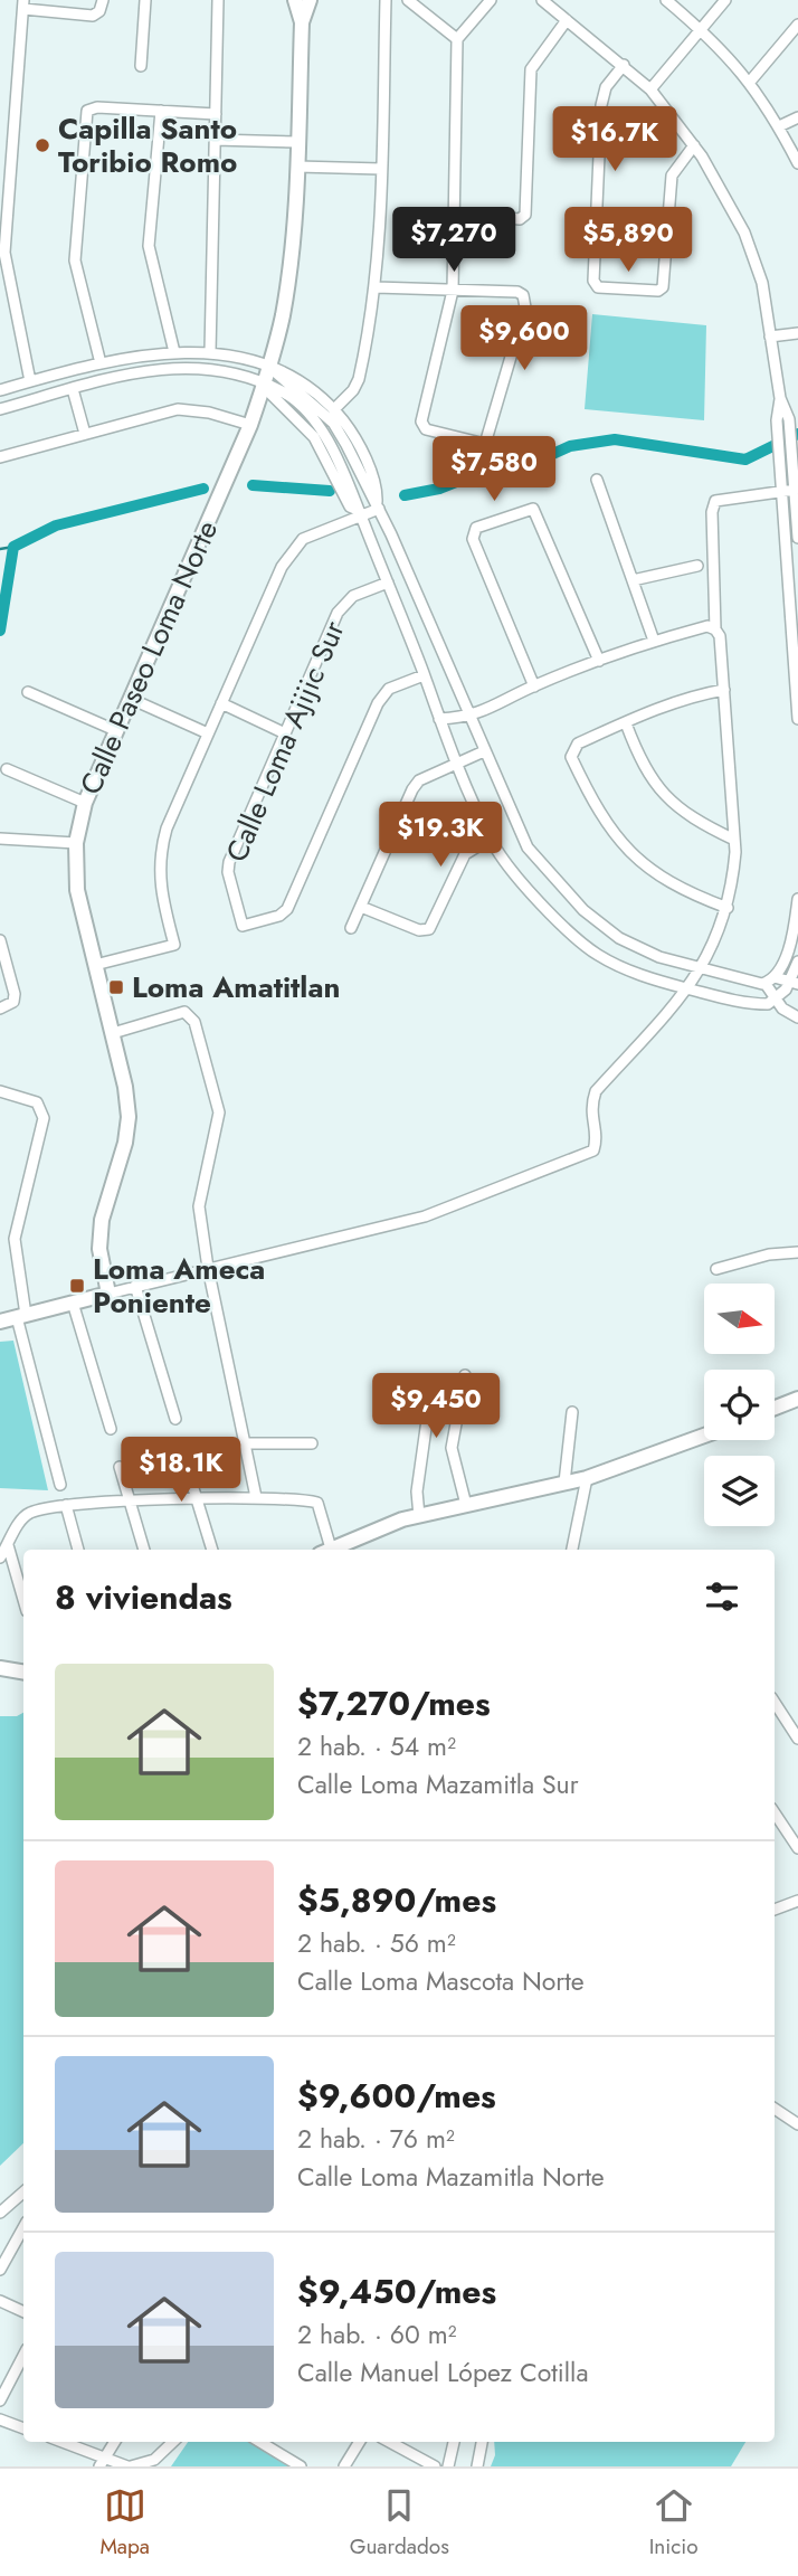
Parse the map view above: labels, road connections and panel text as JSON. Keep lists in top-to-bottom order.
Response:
{
  "streets": {
    "street": ["Calle Paseo Loma Norte", "Calle Loma Ajijic Sur"]
  },
  "places": {
    "other": ["Capilla Santo Toribio Romo"],
    "transit": ["Loma Amatitlan", "Loma Ameca Poniente"]
  },
  "north": "right",
  "page": {
    "price": [
      "$16.7K",
      "$7,270",
      "$5,890",
      "$9,600",
      "$7,580",
      "$19.3K",
      "$9,450",
      "$18.1K"
    ],
    "heading": "8 viviendas",
    "list": [
      {
        "name": "$7,270/mes",
        "note": "2 hab. · 54 m² · Calle Loma Mazamitla Sur"
      },
      {
        "name": "$5,890/mes",
        "note": "2 hab. · 56 m² · Calle Loma Mascota Norte"
      },
      {
        "name": "$9,600/mes",
        "note": "2 hab. · 76 m² · Calle Loma Mazamitla Norte"
      },
      {
        "name": "$9,450/mes",
        "note": "2 hab. · 60 m² · Calle Manuel López Cotilla"
      }
    ],
    "tabs": ["Mapa", "Guardados", "Inicio"]
  }
}
